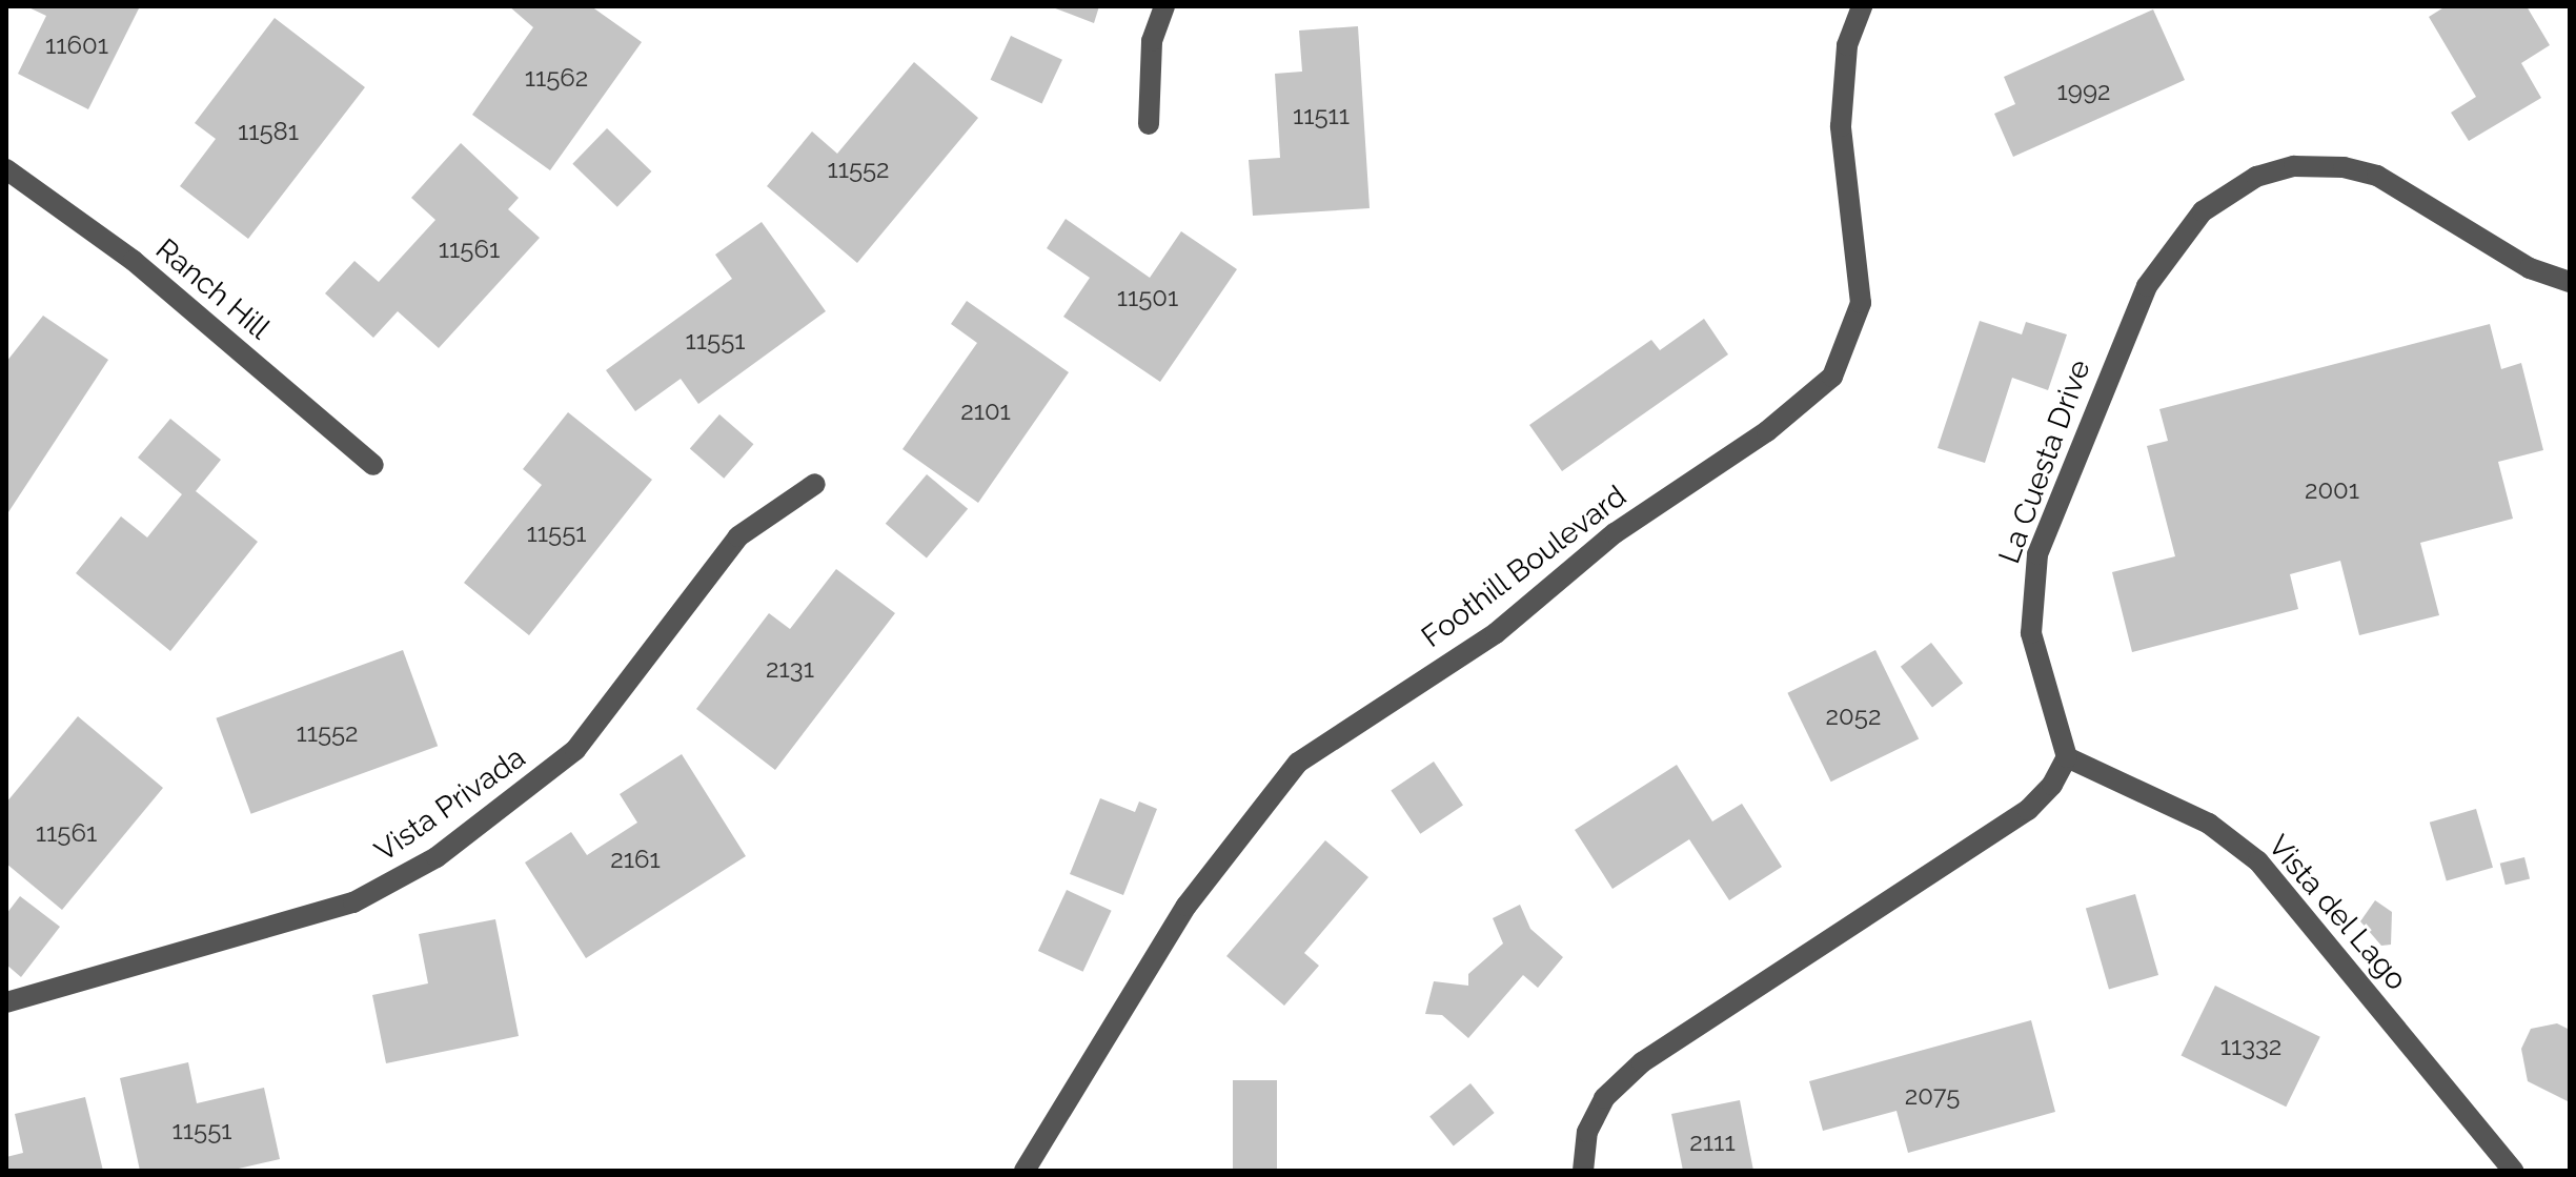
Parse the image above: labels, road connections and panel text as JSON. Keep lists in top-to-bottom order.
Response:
{
  "streets": {
    "street": [
      "Ranch Hill",
      "La Cuesta Drive",
      "Foothill Boulevard",
      "Vista Privada",
      "Vista del Lago"
    ]
  },
  "crossings": [
    ["La Cuesta Drive", "Vista del Lago"]
  ],
  "house_numbers": [
    "11601",
    "11562",
    "1992",
    "11511",
    "11581",
    "11552",
    "11561",
    "11501",
    "11551",
    "2101",
    "2001",
    "11551",
    "2131",
    "2052",
    "11552",
    "11561",
    "2161",
    "11332",
    "2075",
    "11551",
    "2111"
  ]
}
